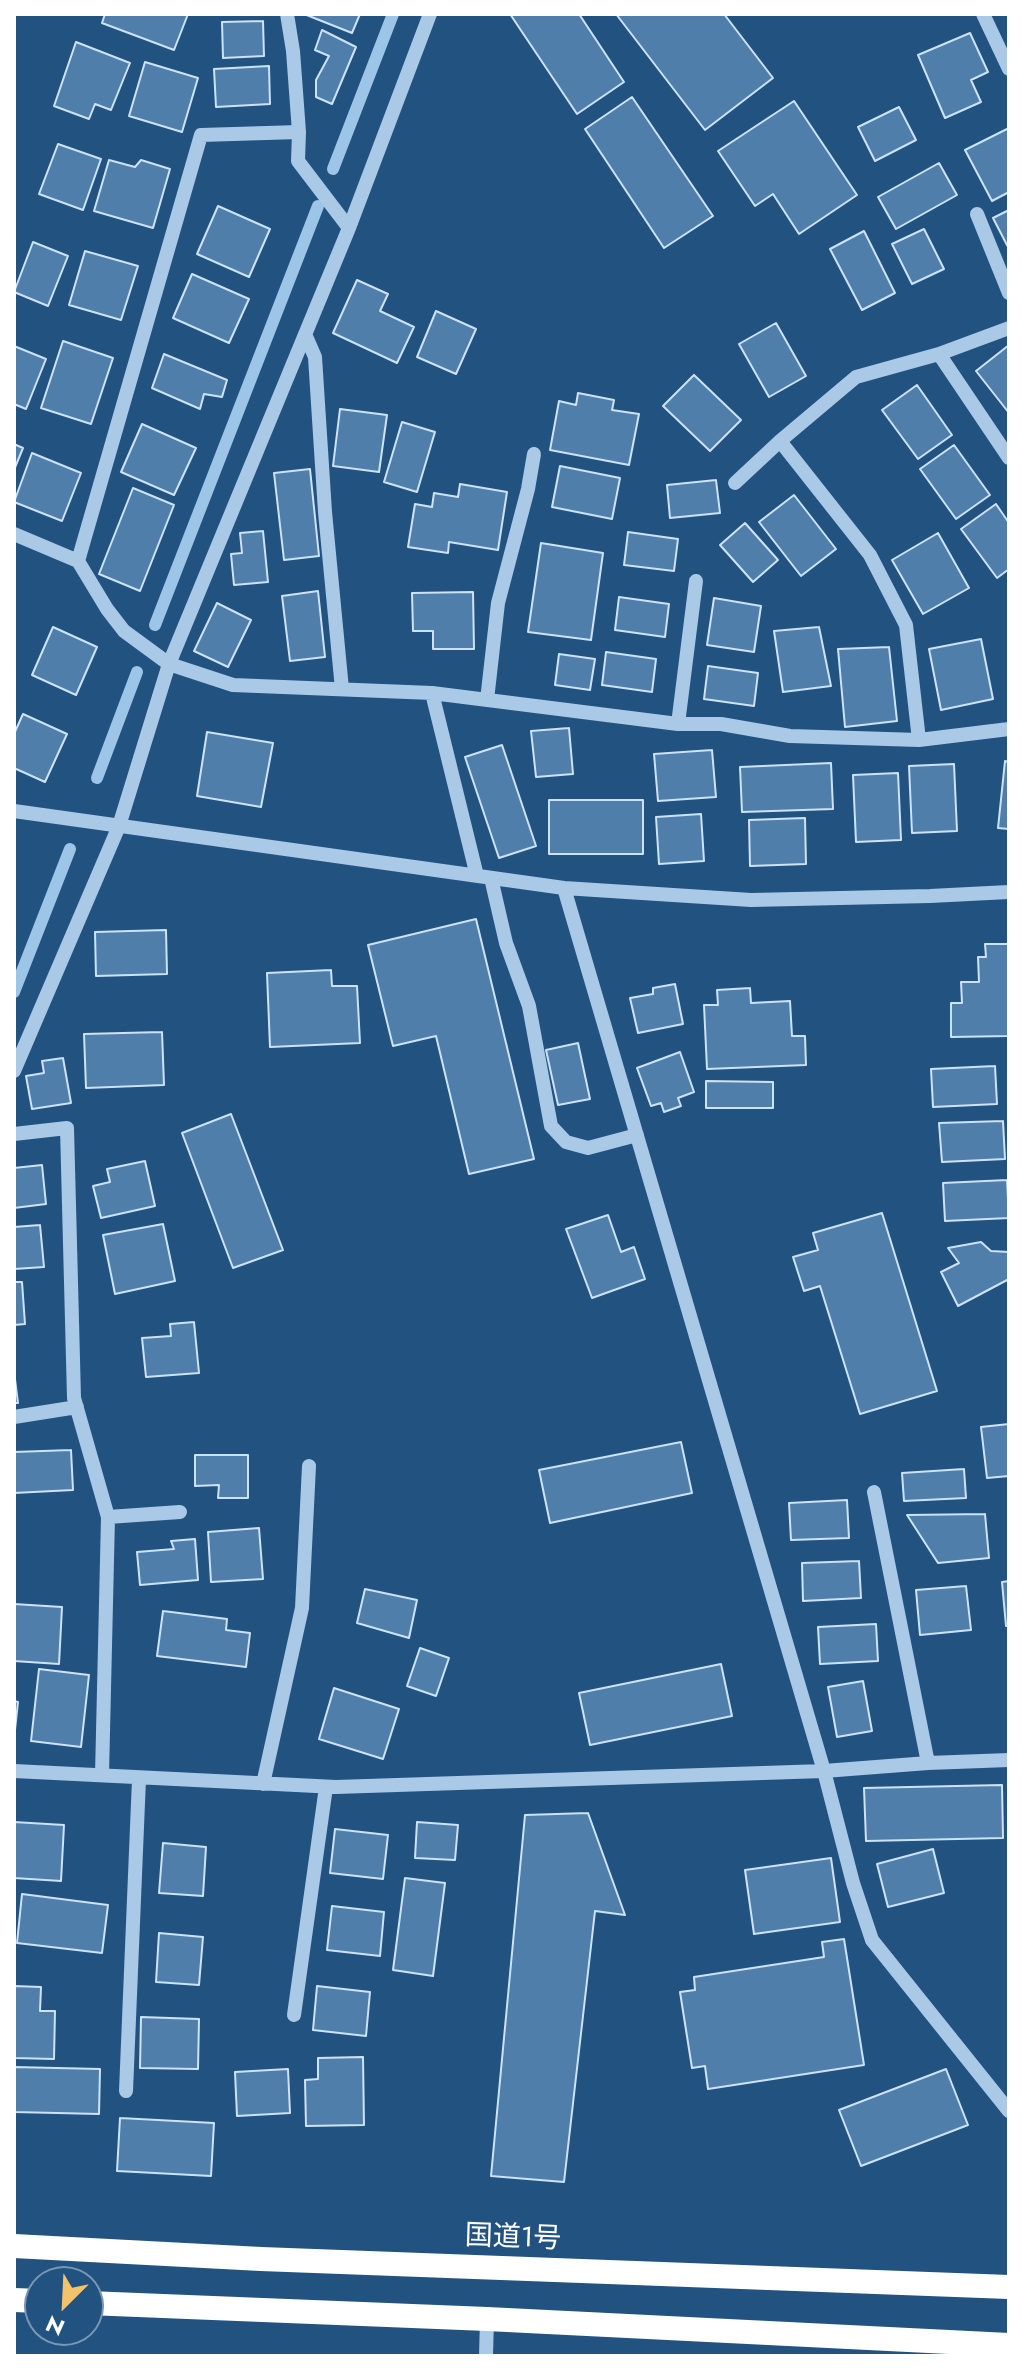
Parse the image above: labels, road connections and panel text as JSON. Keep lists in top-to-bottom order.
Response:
{
  "streets": {
    "highway": ["国道1号"]
  },
  "north": "bottom left"
}
